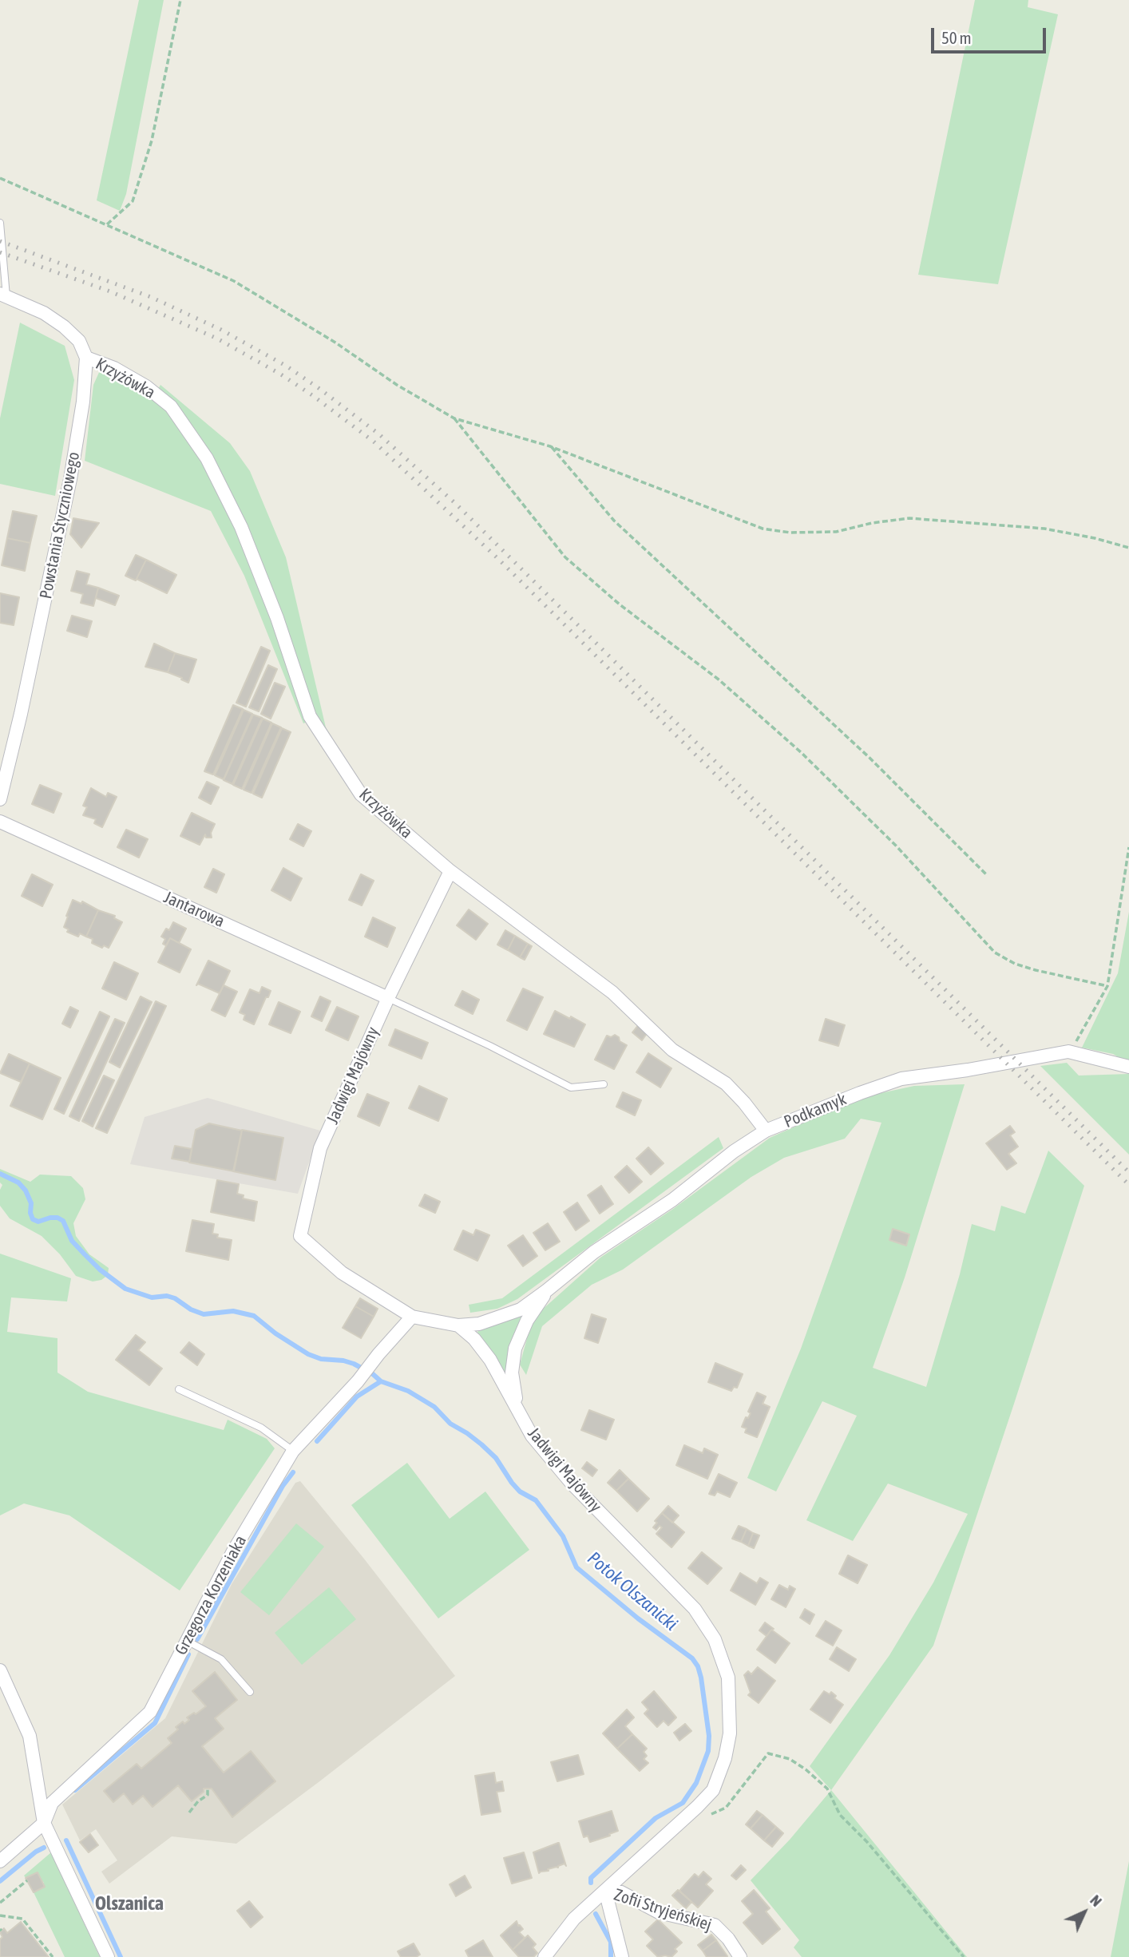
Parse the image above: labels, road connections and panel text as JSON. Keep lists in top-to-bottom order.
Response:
{
  "streets": {
    "street": [
      "Krzyżówka",
      "Powstania Styczniowego",
      "Jantarowa",
      "Jadwigi Majówny",
      "Podkamyk",
      "Grzegorza Korzeniaka",
      "Zofii Stryjeńskiej"
    ]
  },
  "crossings": [
    ["Krzyżówka", "Powstania Styczniowego"],
    ["Krzyżówka", "Podkamyk"],
    ["Jantarowa", "Jadwigi Majówny"],
    ["Jadwigi Majówny", "Podkamyk"],
    ["Jadwigi Majówny", "Grzegorza Korzeniaka"],
    ["Jadwigi Majówny", "Zofii Stryjeńskiej"]
  ],
  "districts": ["Olszanica"],
  "water": ["Potok Olszanicki"],
  "scale_bar": "50 m",
  "north": "top right"
}
